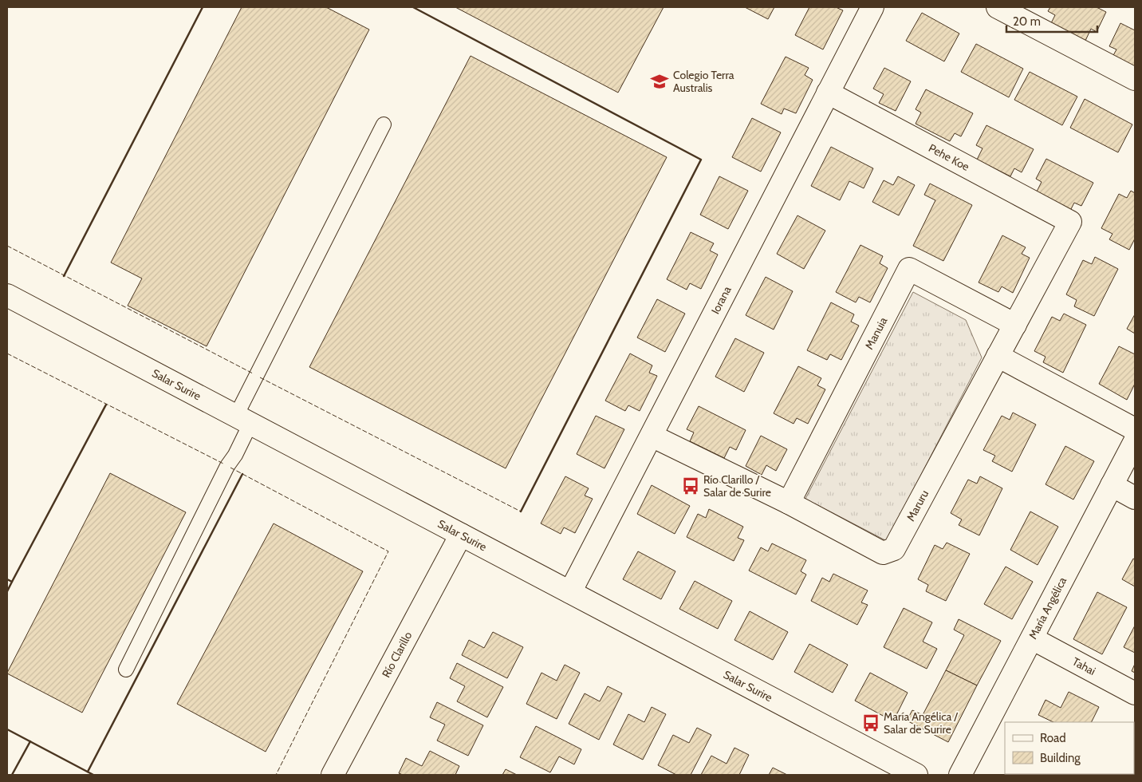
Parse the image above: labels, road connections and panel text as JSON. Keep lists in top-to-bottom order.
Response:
{
  "streets": {
    "street": [
      "Pehe Koe",
      "Iorana",
      "Manuia",
      "Salar Surire",
      "Maruru",
      "María Angélica",
      "Río Clarillo",
      "Tahai"
    ]
  },
  "crossings": [
    ["Pehe Koe", "Iorana"],
    ["Pehe Koe", "Maruru"],
    ["Iorana", "Salar Surire"],
    ["Iorana", "Maruru"],
    ["Manuia", "Maruru"],
    ["Salar Surire", "Río Clarillo"],
    ["María Angélica", "Tahai"]
  ],
  "places": {
    "school or university": ["Colegio Terra Australis"],
    "bus stop": ["Río Clarillo / Salar de Surire", "María Angélica / Salar de Surire"]
  },
  "legend": ["Road", "Building"],
  "scale_bar": "20 m"
}
